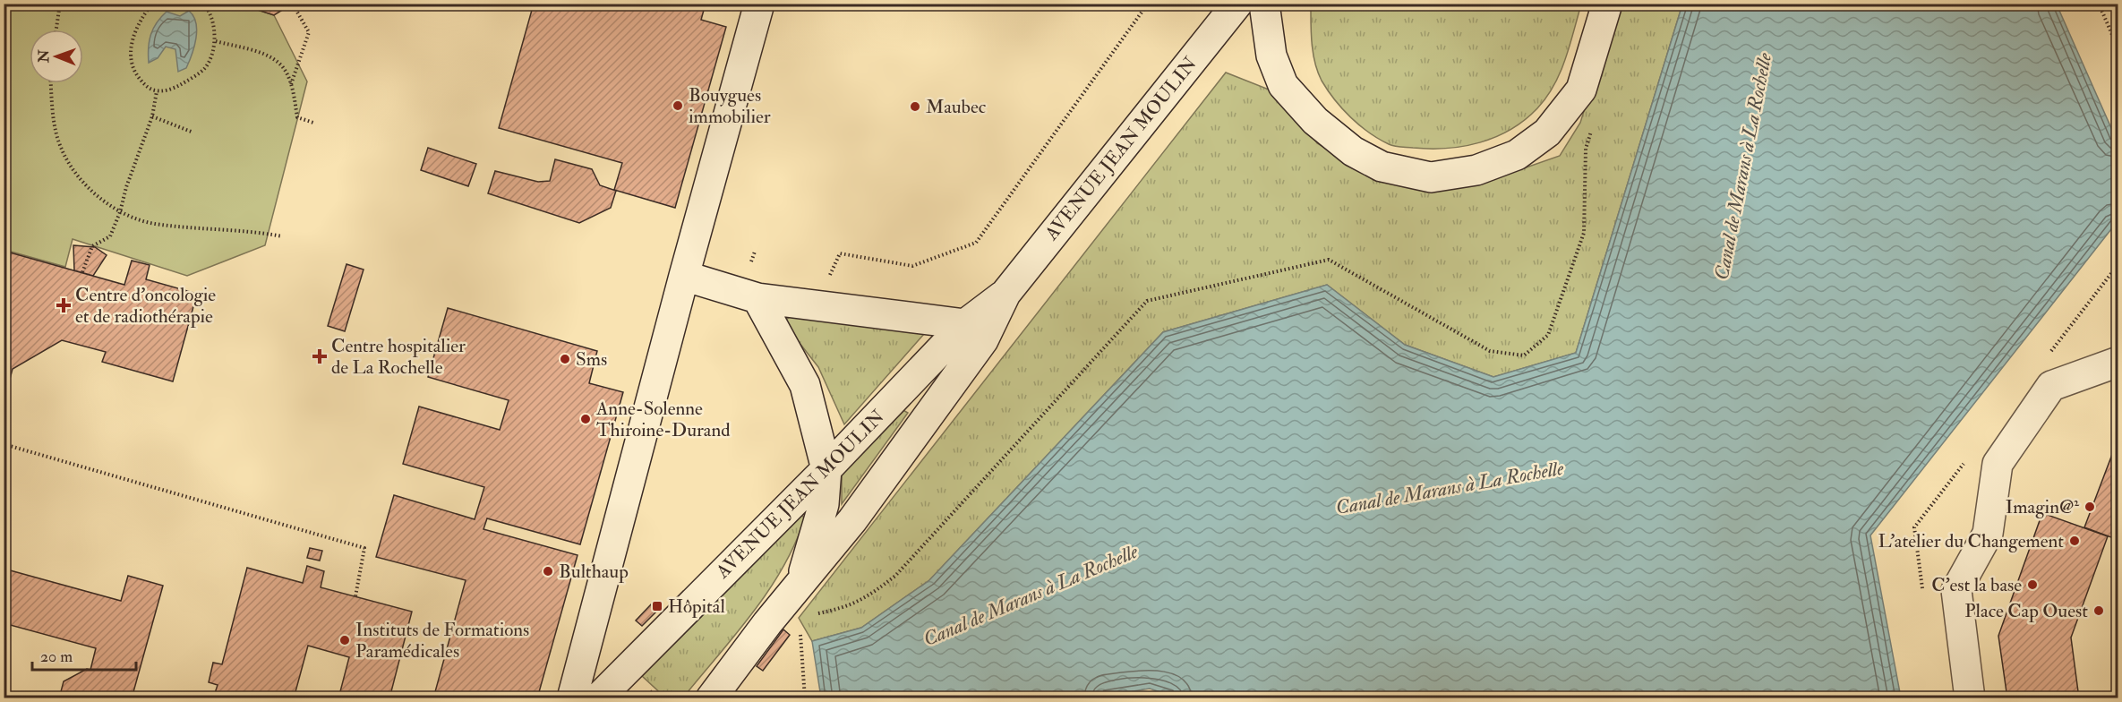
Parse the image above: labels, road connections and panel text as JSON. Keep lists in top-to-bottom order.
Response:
{
  "streets": {
    "main road": ["AVENUE JEAN MOULIN"]
  },
  "water": ["Canal de Marans à La Rochelle"],
  "places": {
    "other": [
      "Bouygues immobilier",
      "Maubec",
      "Sms",
      "Anne-Solenne Thiroine-Durand",
      "Imagin@²",
      "L'atelier du Changement",
      "Bulthaup",
      "C'est la base",
      "Place Cap Ouest",
      "Instituts de Formations Paramédicales"
    ],
    "health": ["Centre d'oncologie et de radiothérapie", "Centre hospitalier de La Rochelle"],
    "transit": ["Hôpital"]
  },
  "scale_bar": "20 m",
  "north": "left"
}
